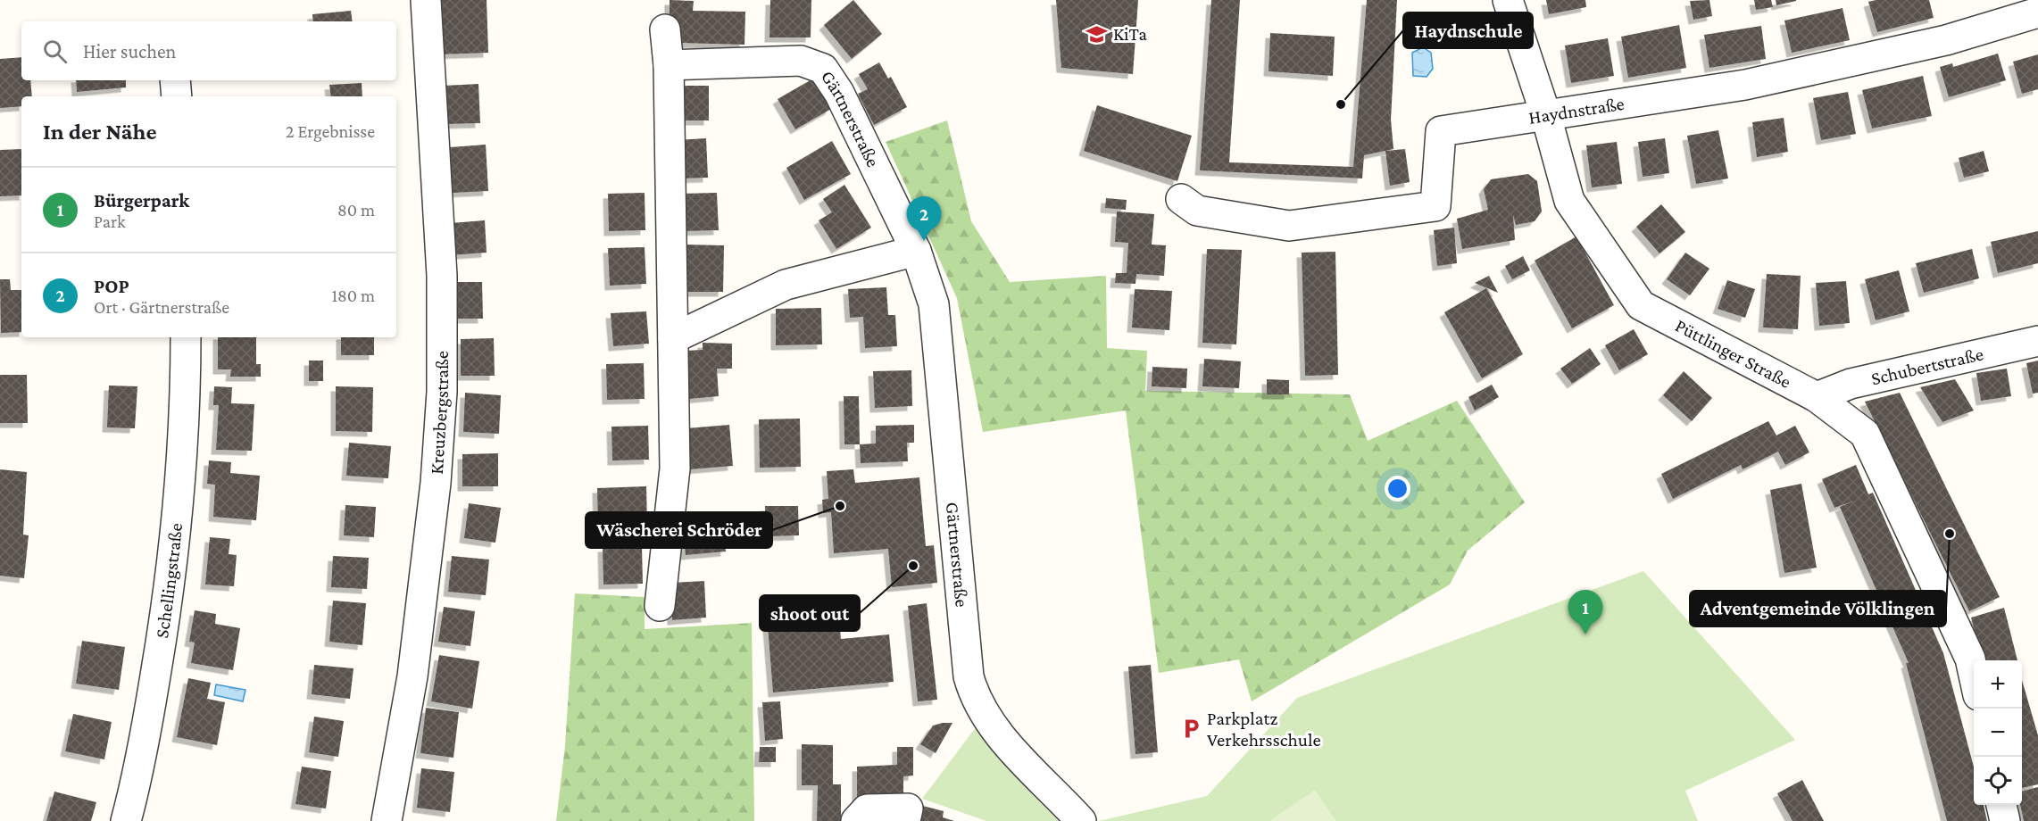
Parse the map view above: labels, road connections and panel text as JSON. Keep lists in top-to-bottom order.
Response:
{
  "streets": {
    "street": [
      "Haydnstraße",
      "Gärtnerstraße",
      "Püttlinger Straße",
      "Schubertstraße",
      "Kreuzbergstraße",
      "Schellingstraße"
    ]
  },
  "crossings": [
    ["Haydnstraße", "Püttlinger Straße"],
    ["Püttlinger Straße", "Schubertstraße"]
  ],
  "places": {
    "school or university": ["KiTa"],
    "other": [
      "Haydnschule",
      "Wäscherei Schröder",
      "Adventgemeinde Völklingen",
      "shoot out"
    ],
    "parking": ["Parkplatz Verkehrsschule"]
  },
  "page": {
    "search": "Hier suchen",
    "heading": ["In der Nähe", "2 Ergebnisse"],
    "list": [
      {
        "mark": "1",
        "name": "Bürgerpark",
        "note": "Park",
        "value": "80 m"
      },
      {
        "mark": "2",
        "name": "POP",
        "note": "Ort · Gärtnerstraße",
        "value": "180 m"
      }
    ],
    "pins": ["2", "1"],
    "map_buttons": ["+", "−"]
  }
}
